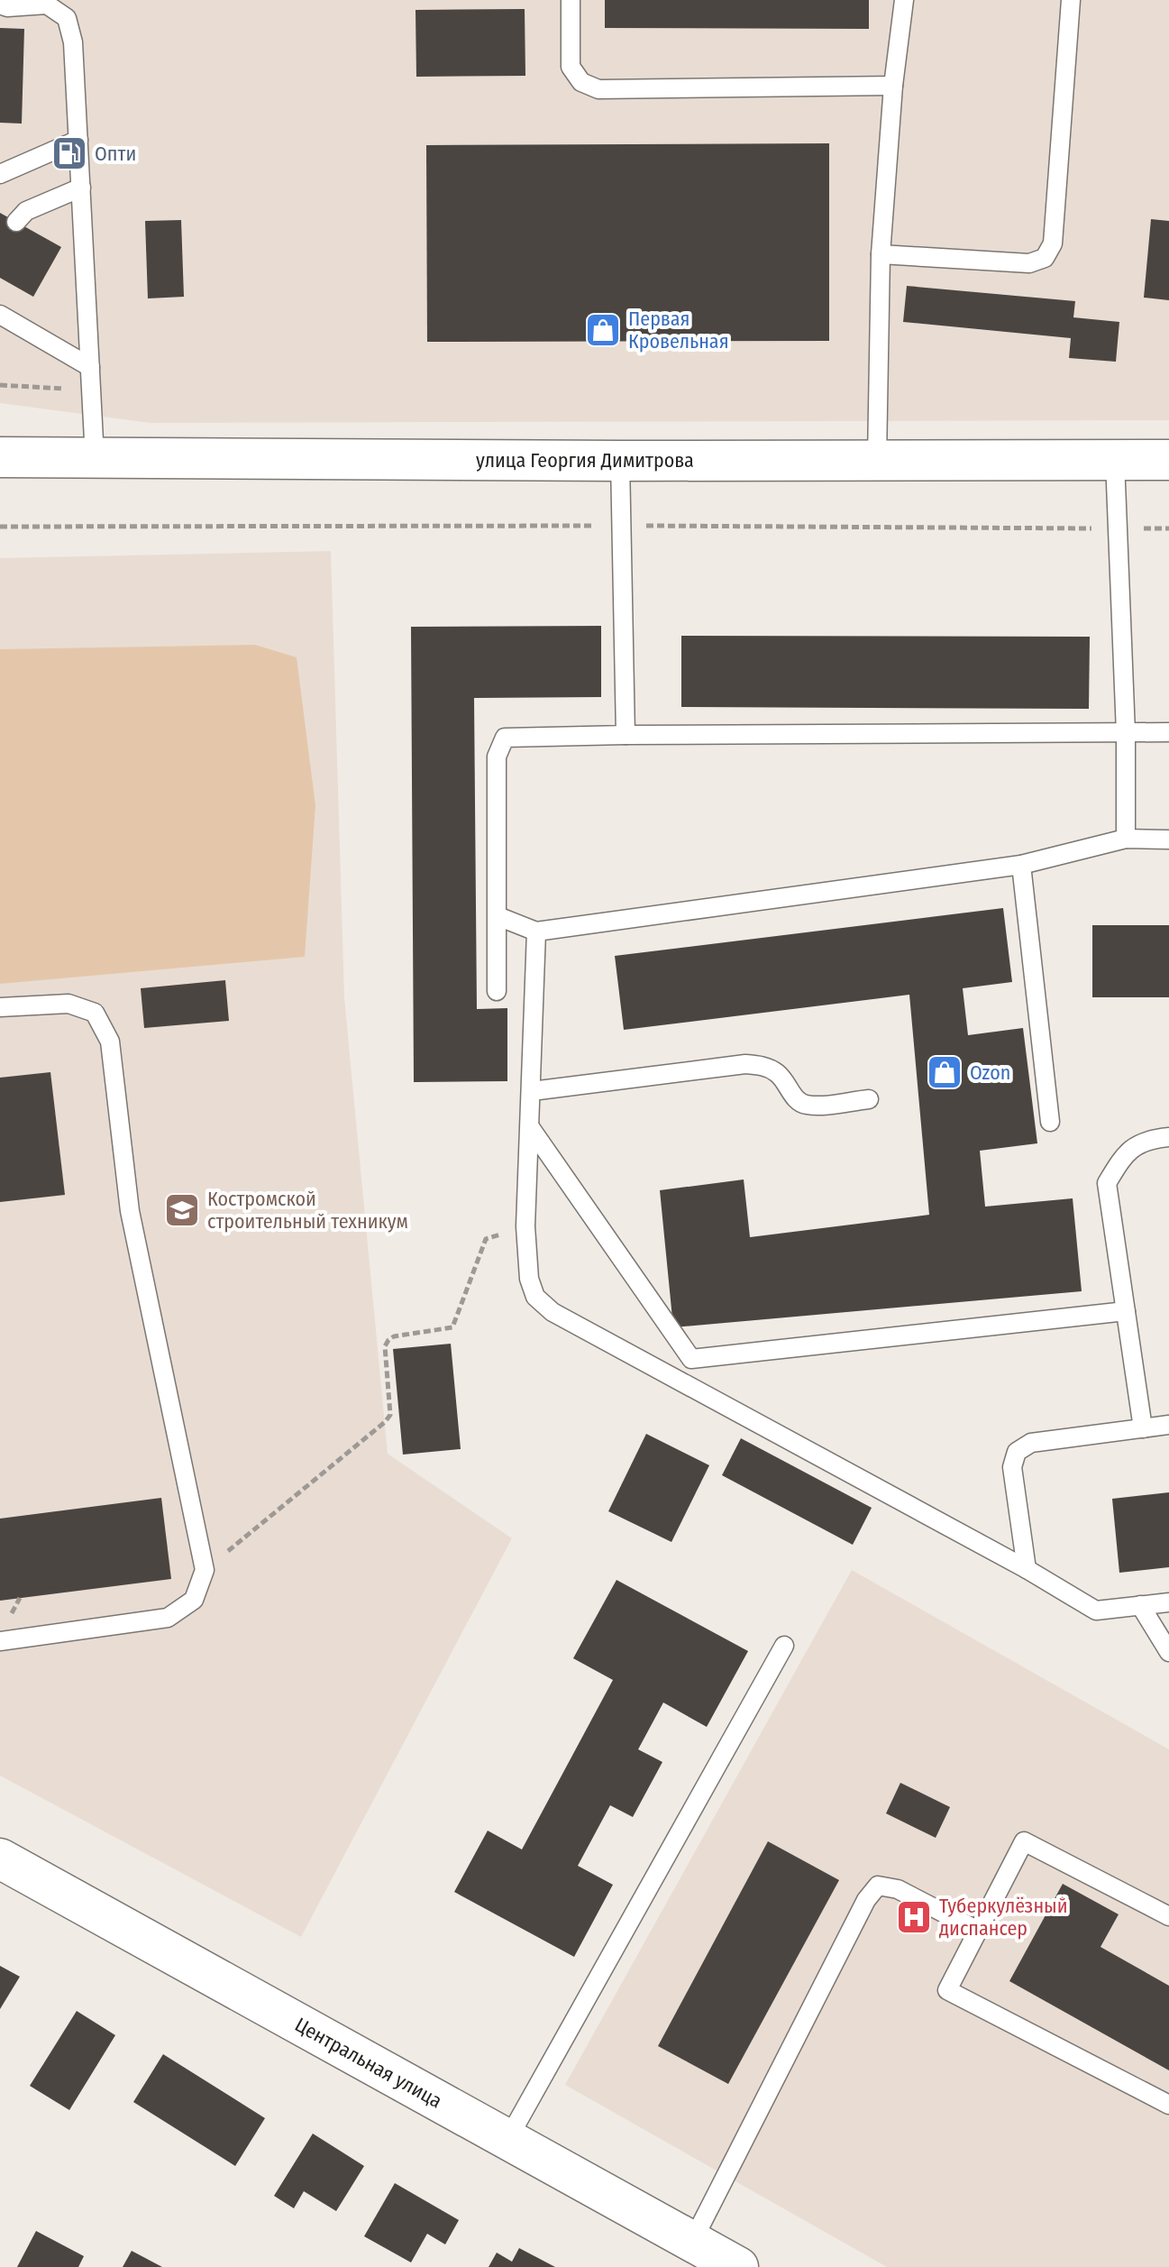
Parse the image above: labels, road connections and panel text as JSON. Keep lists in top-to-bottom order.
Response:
{
  "streets": {
    "main road": ["улица Георгия Димитрова", "Центральная улица"]
  },
  "places": {
    "fuel station": ["Опти"],
    "shop": ["Первая Кровельная", "Ozon"],
    "school or university": ["Костромской строительный техникум"],
    "hospital": ["Туберкулёзный диспансер"]
  }
}
